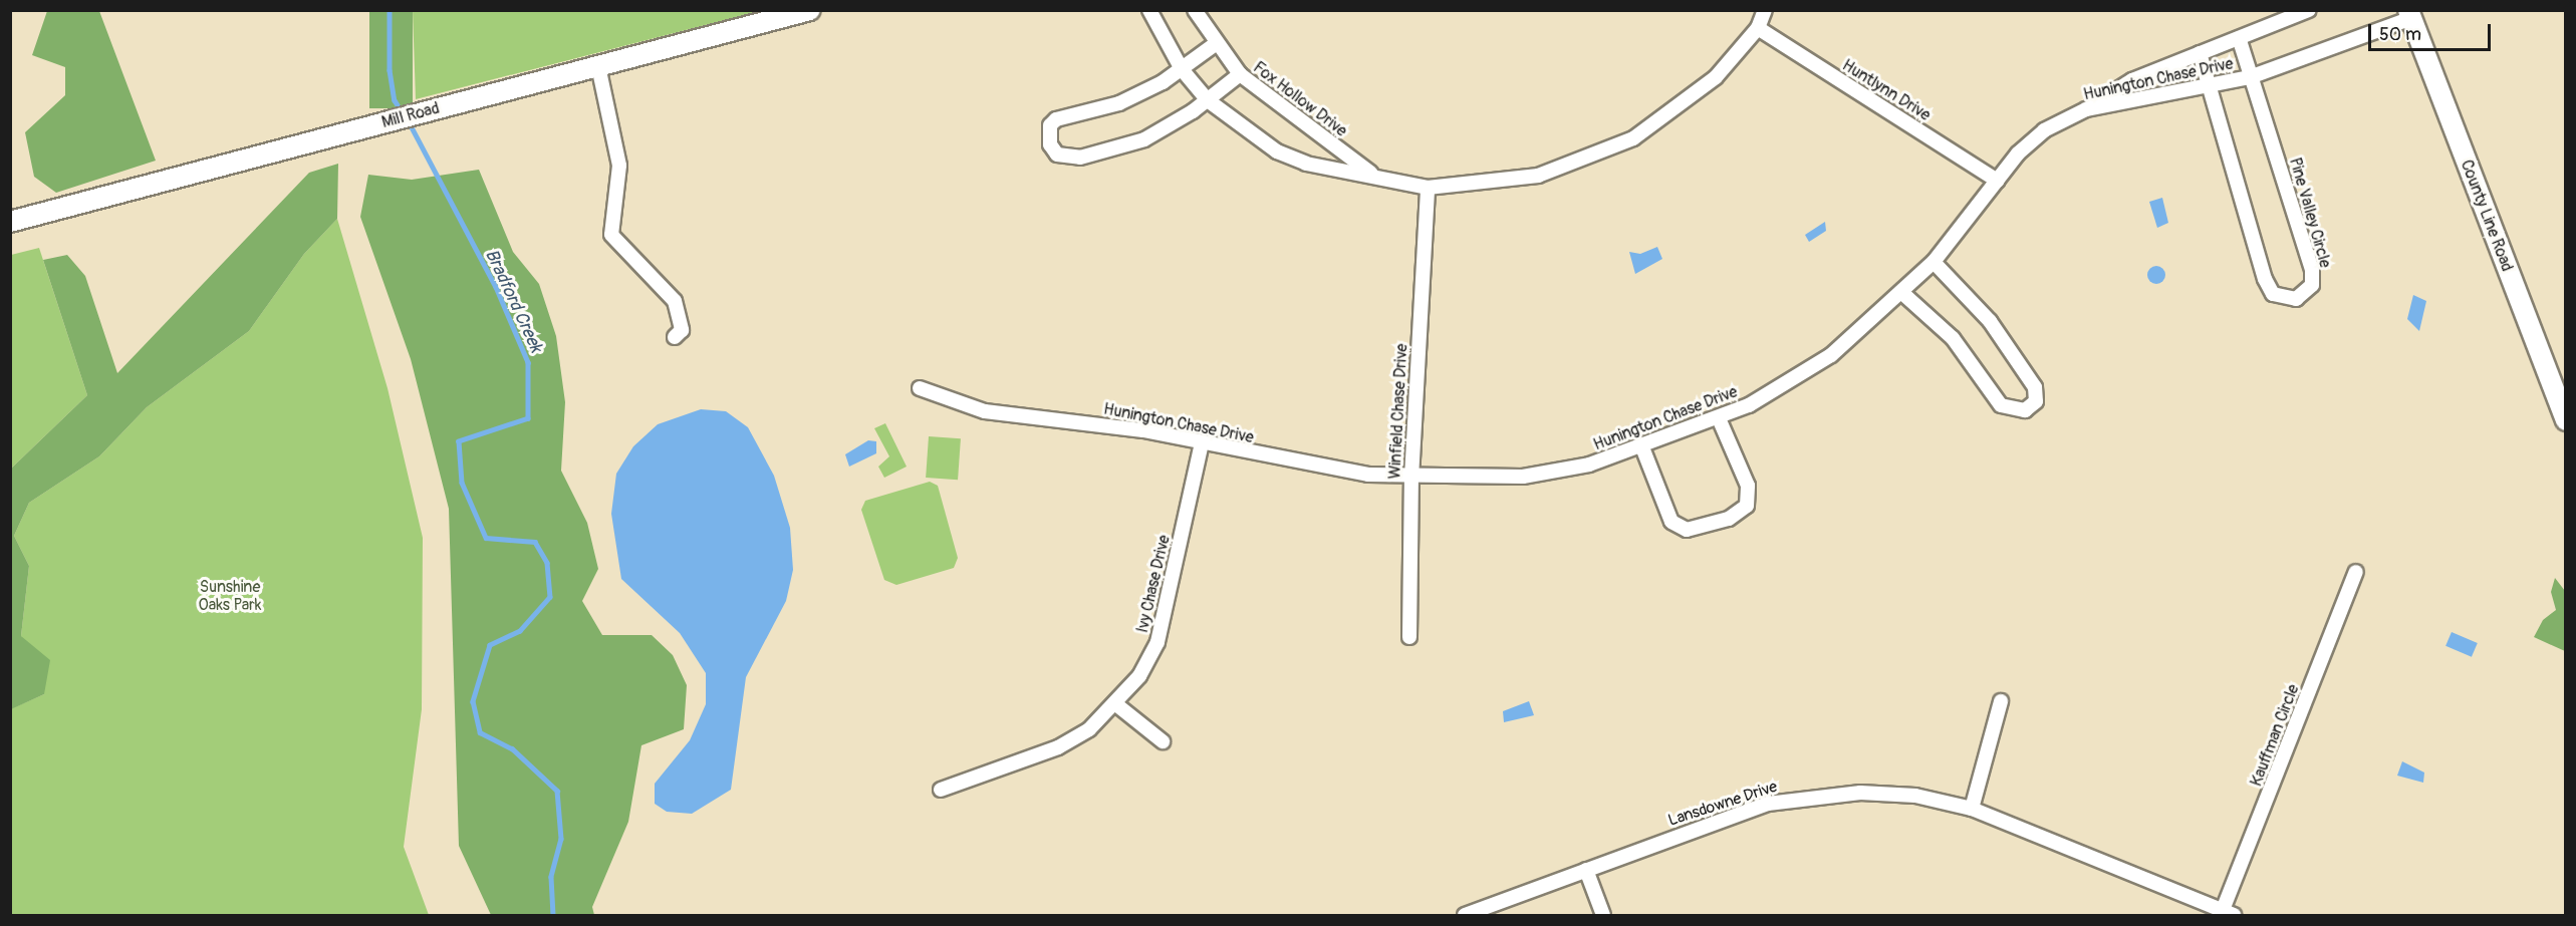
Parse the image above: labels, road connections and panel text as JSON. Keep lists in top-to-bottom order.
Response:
{
  "streets": {
    "street": [
      "Hunington Chase Drive",
      "Huntlynn Drive",
      "Fox Hollow Drive",
      "Mill Road",
      "Pine Valley Circle",
      "County Line Road",
      "Winfield Chase Drive",
      "Ivy Chase Drive",
      "Kauffman Circle",
      "Lansdowne Drive"
    ]
  },
  "crossings": [
    ["Hunington Chase Drive", "Huntlynn Drive"],
    ["Hunington Chase Drive", "Pine Valley Circle"],
    ["Hunington Chase Drive", "County Line Road"],
    ["Hunington Chase Drive", "Winfield Chase Drive"],
    ["Hunington Chase Drive", "Ivy Chase Drive"],
    ["Huntlynn Drive", "Fox Hollow Drive"],
    ["Fox Hollow Drive", "Winfield Chase Drive"],
    ["Kauffman Circle", "Lansdowne Drive"]
  ],
  "water": ["Bradford Creek"],
  "parks": ["Sunshine Oaks Park"],
  "scale_bar": "50 m"
}
